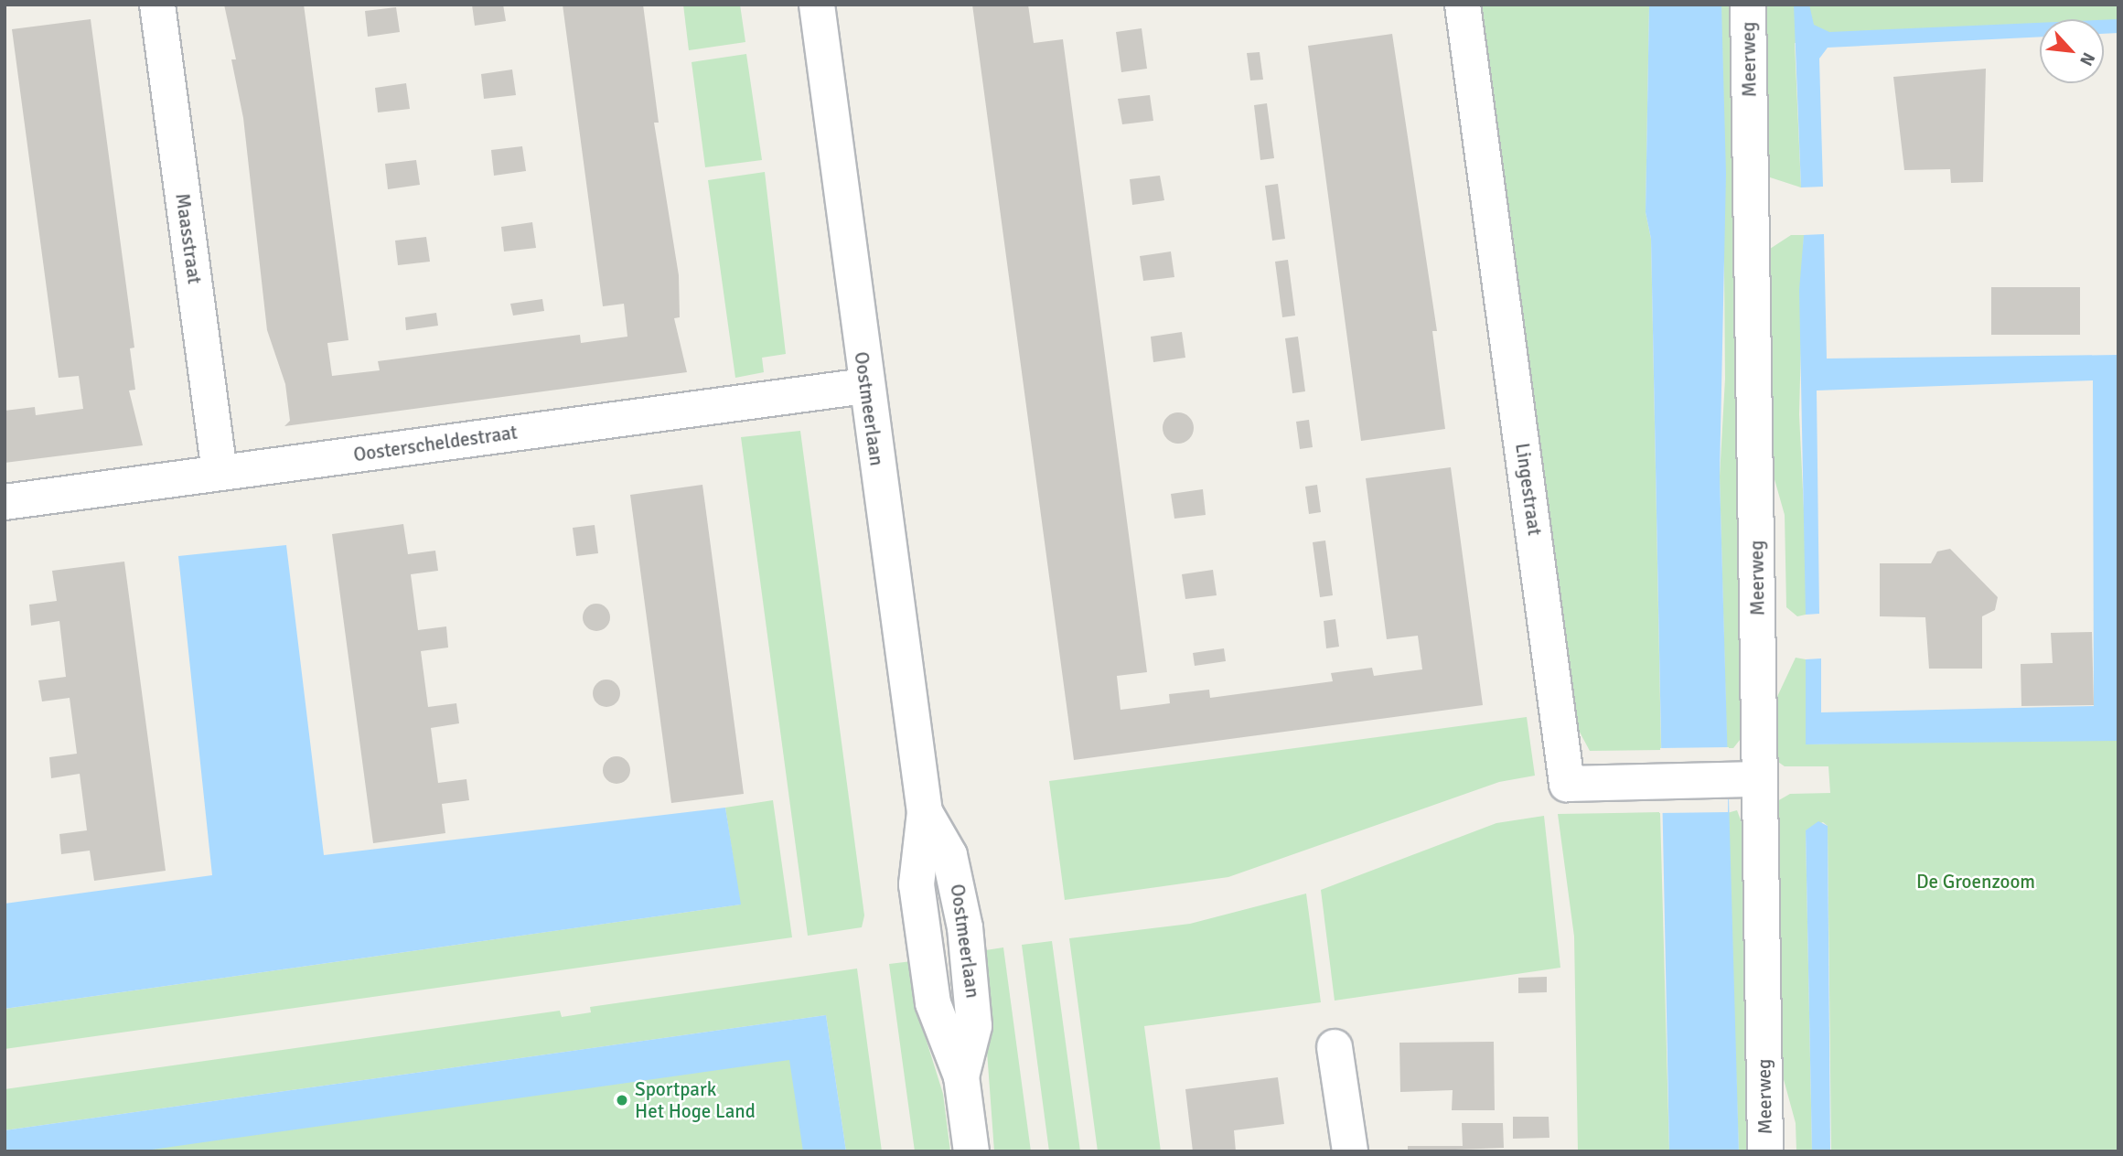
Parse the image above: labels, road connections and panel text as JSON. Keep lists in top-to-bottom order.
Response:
{
  "streets": {
    "street": [
      "Meerweg",
      "Maasstraat",
      "Oostmeerlaan",
      "Oosterscheldestraat",
      "Lingestraat"
    ]
  },
  "crossings": [
    ["Meerweg", "Lingestraat"],
    ["Maasstraat", "Oosterscheldestraat"],
    ["Oostmeerlaan", "Oosterscheldestraat"]
  ],
  "parks": ["De Groenzoom"],
  "places": ["Sportpark Het Hoge Land"],
  "north": "bottom right"
}
